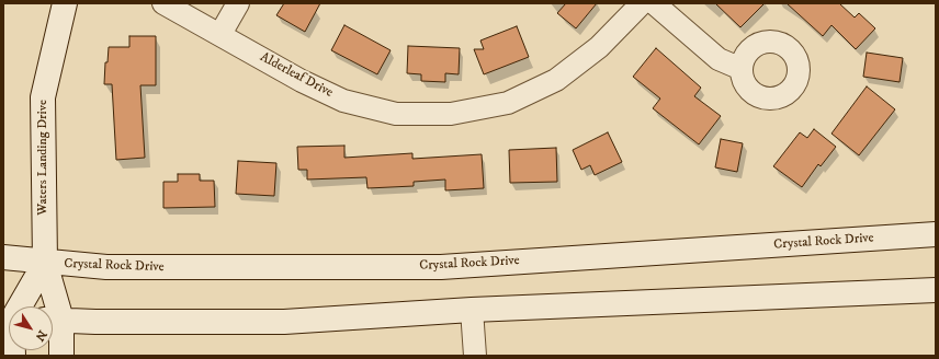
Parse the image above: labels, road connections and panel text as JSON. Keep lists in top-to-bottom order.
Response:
{
  "streets": {
    "main road": ["Waters Landing Drive", "Crystal Rock Drive"],
    "street": ["Alderleaf Drive"]
  },
  "crossings": [
    ["Waters Landing Drive", "Crystal Rock Drive"]
  ],
  "north": "bottom right"
}
